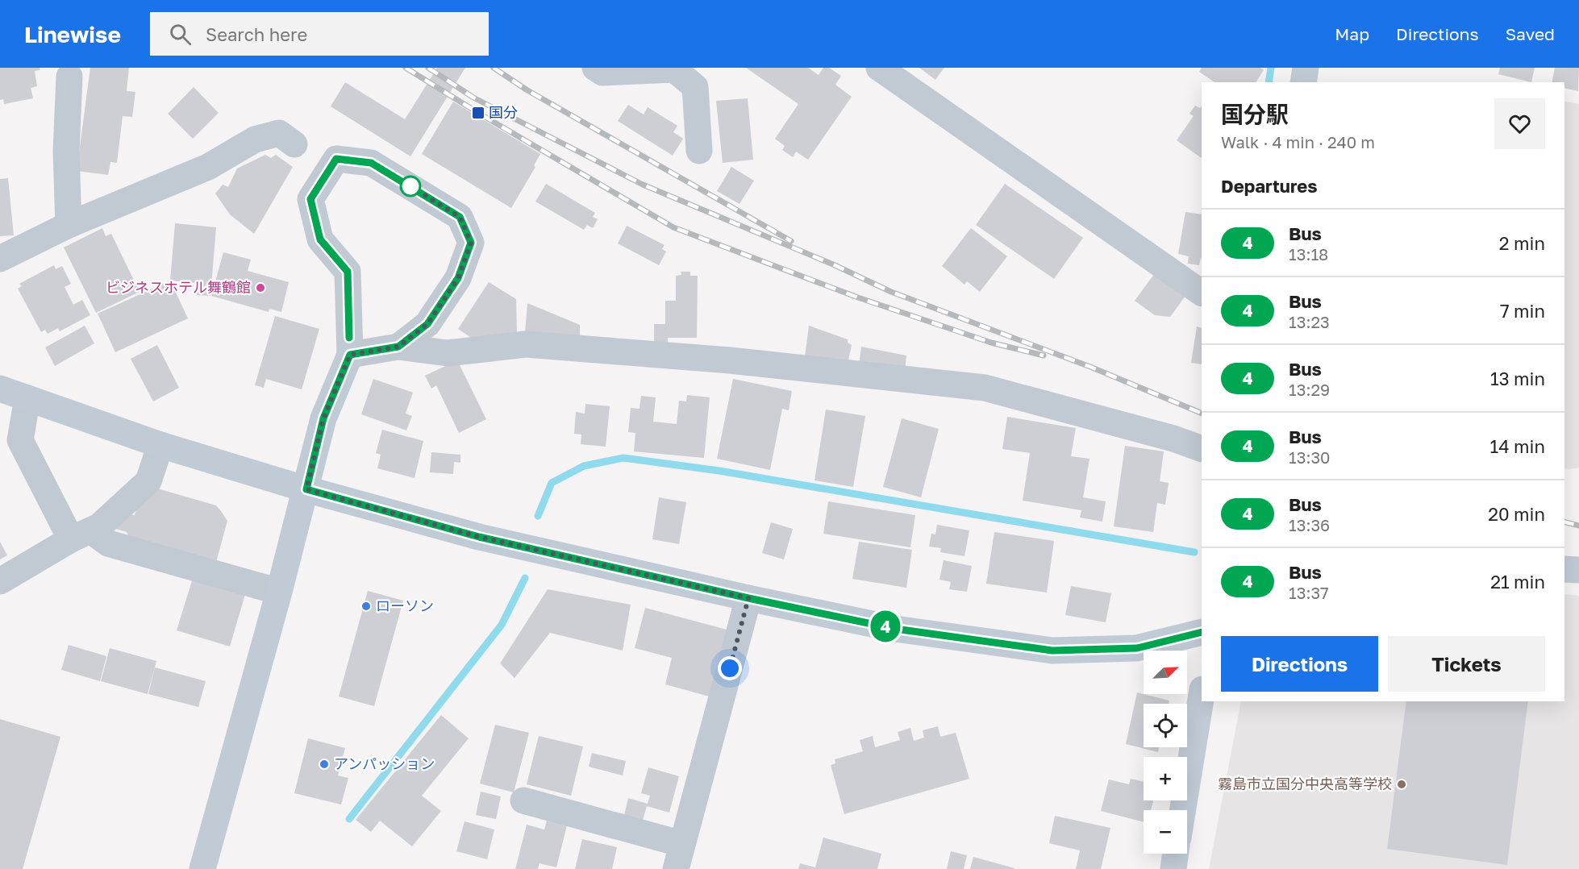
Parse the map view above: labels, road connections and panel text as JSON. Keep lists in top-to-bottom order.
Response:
{
  "places": {
    "transit": ["国分"],
    "other": [
      "ビジネスホテル舞鶴館",
      "ローソン",
      "アンパッション",
      "霧島市立国分中央高等学校"
    ]
  },
  "lines": ["bus line 4"],
  "north": "top right",
  "page": {
    "header": "Linewise",
    "search": "Search here",
    "nav": ["Map", "Directions", "Saved"],
    "on_map": "4",
    "heading": [
      ["国分駅", "Walk · 4 min · 240 m"],
      "Departures"
    ],
    "list": [
      {
        "mark": "4",
        "name": "Bus",
        "note": "13:18",
        "value": "2 min"
      },
      {
        "mark": "4",
        "name": "Bus",
        "note": "13:23",
        "value": "7 min"
      },
      {
        "mark": "4",
        "name": "Bus",
        "note": "13:29",
        "value": "13 min"
      },
      {
        "mark": "4",
        "name": "Bus",
        "note": "13:30",
        "value": "14 min"
      },
      {
        "mark": "4",
        "name": "Bus",
        "note": "13:36",
        "value": "20 min"
      },
      {
        "mark": "4",
        "name": "Bus",
        "note": "13:37",
        "value": "21 min"
      }
    ],
    "buttons": ["Directions", "Tickets"],
    "map_buttons": ["+", "−"]
  }
}
